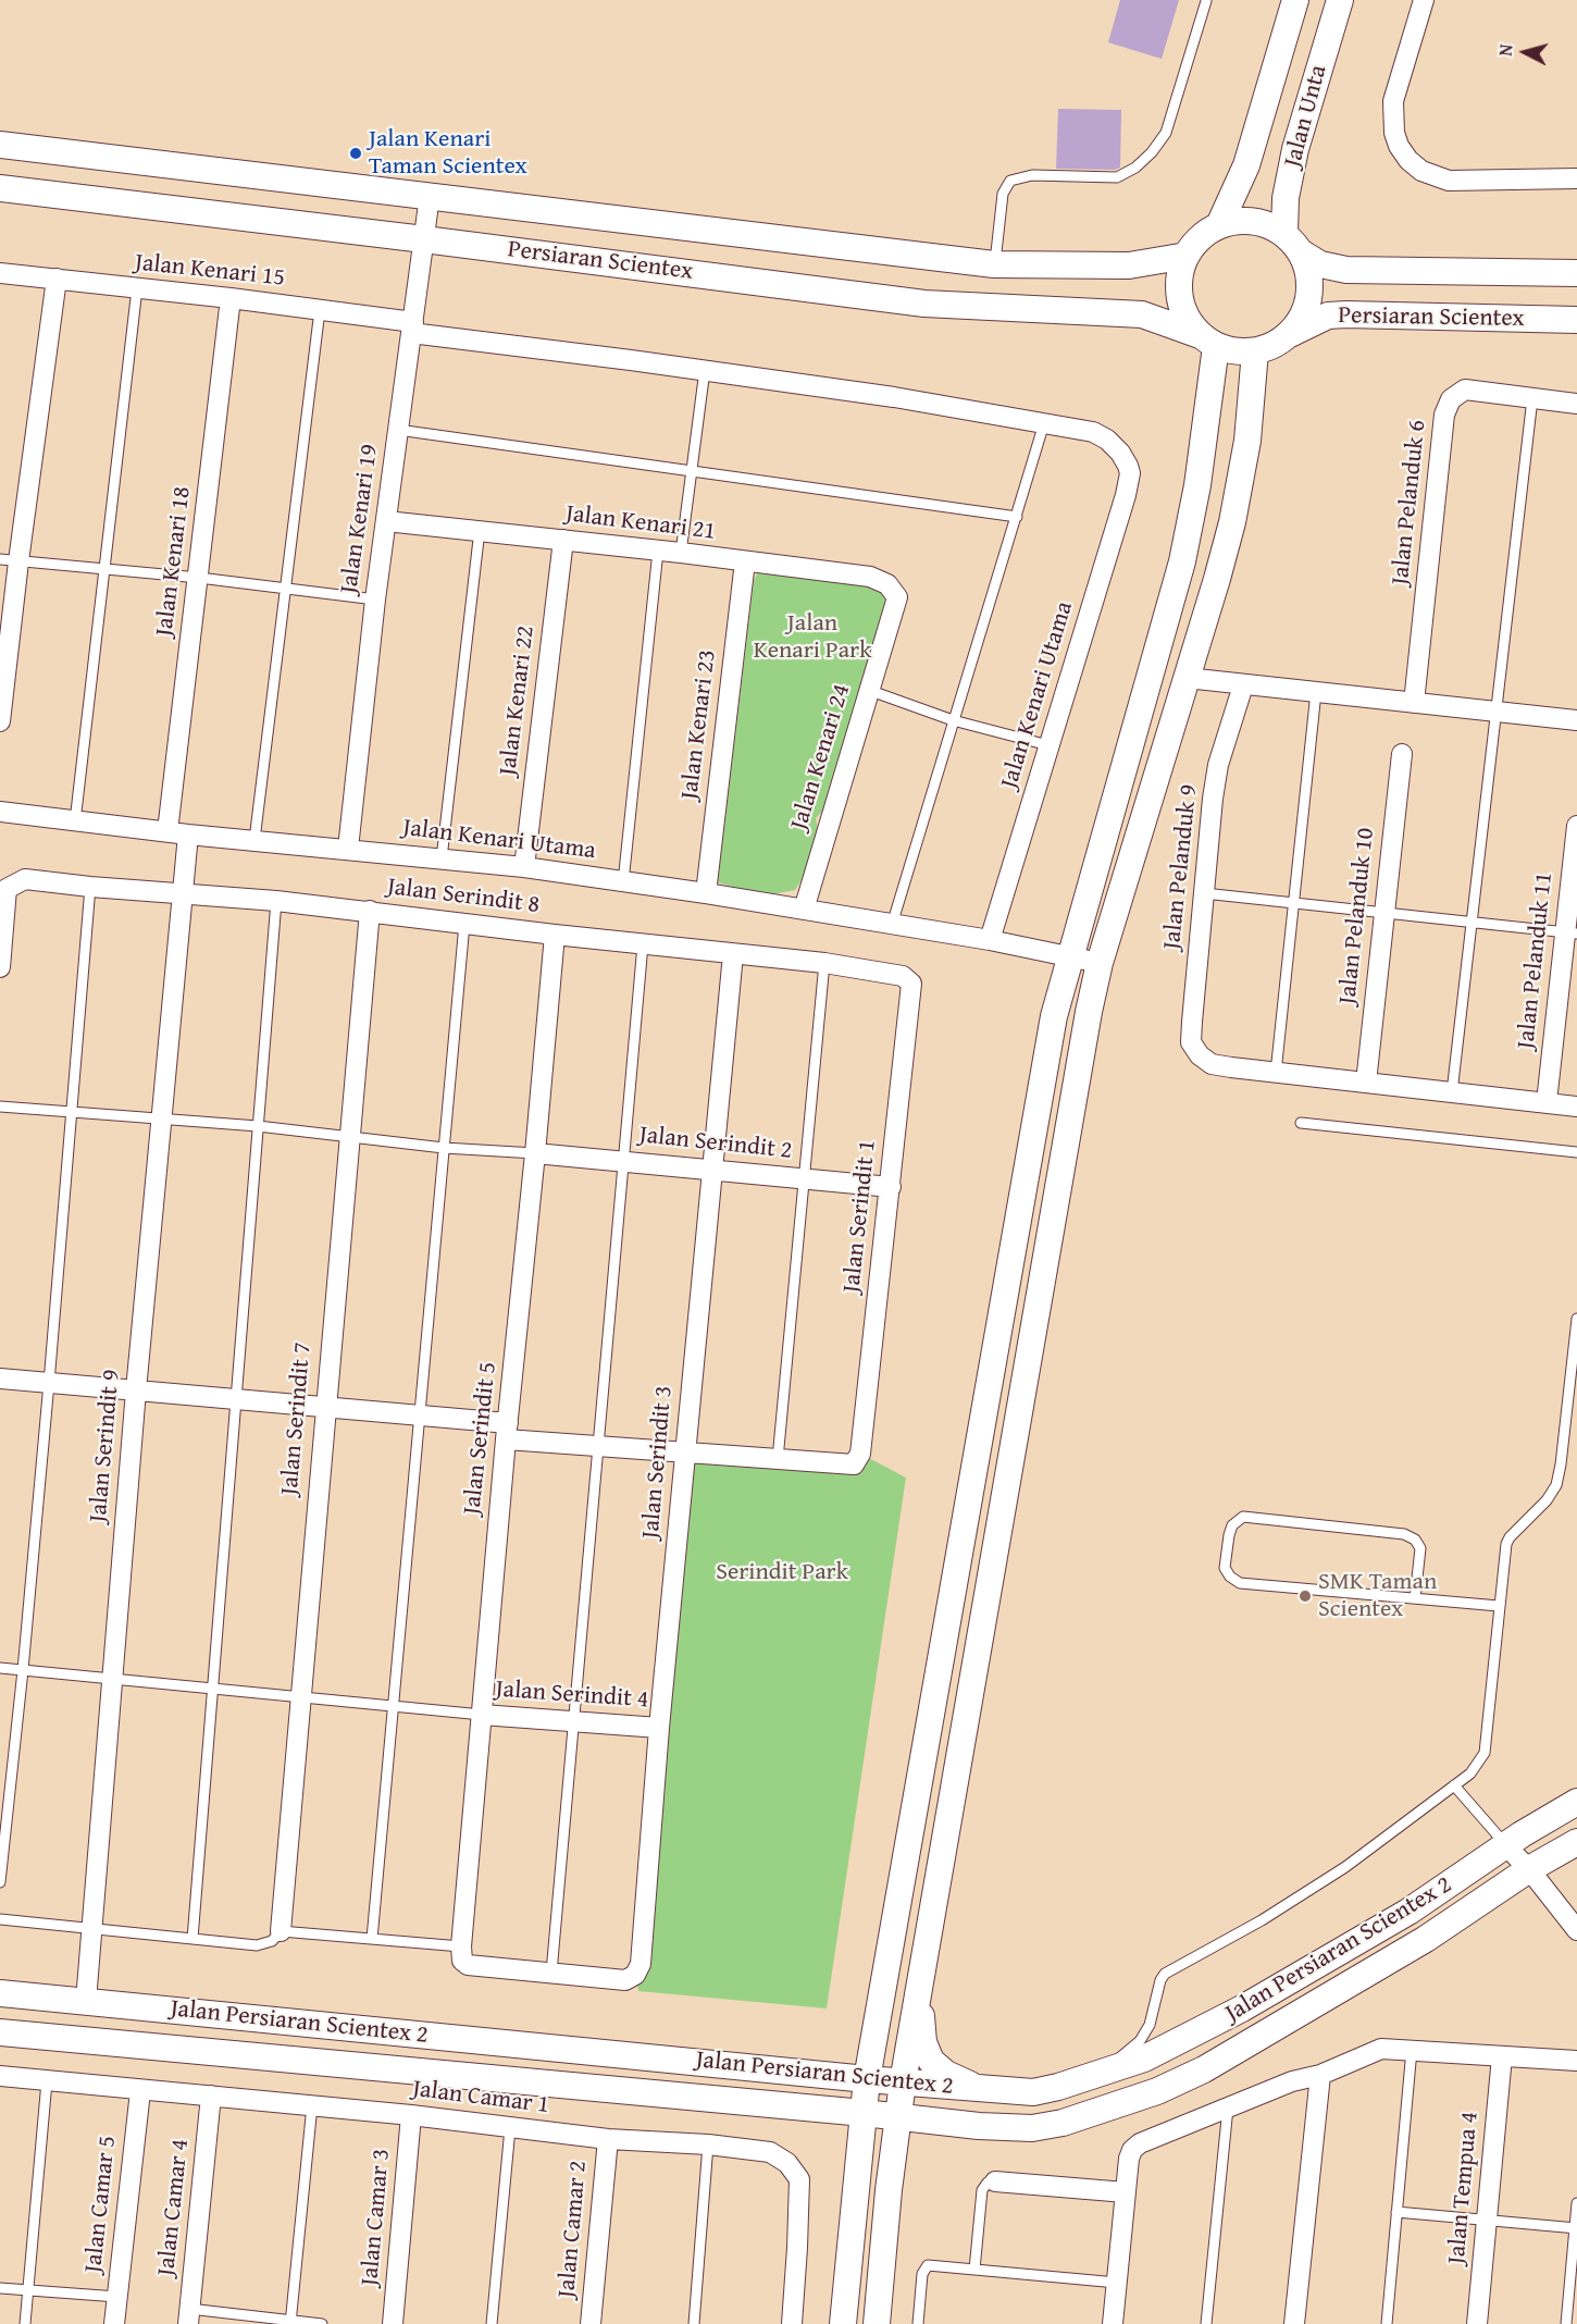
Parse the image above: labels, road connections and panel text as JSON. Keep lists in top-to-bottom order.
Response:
{
  "streets": {
    "street": [
      "Jalan Unta",
      "Persiaran Scientex",
      "Jalan Kenari 15",
      "Jalan Pelanduk 6",
      "Jalan Kenari 19",
      "Jalan Kenari 21",
      "Jalan Kenari 18",
      "Jalan Kenari Utama",
      "Jalan Kenari 22",
      "Jalan Kenari 23",
      "Jalan Kenari 24",
      "Jalan Pelanduk 9",
      "Jalan Serindit 8",
      "Jalan Pelanduk 10",
      "Jalan Pelanduk 11",
      "Jalan Serindit 2",
      "Jalan Serindit 1",
      "Jalan Serindit 7",
      "Jalan Serindit 5",
      "Jalan Serindit 9",
      "Jalan Serindit 3",
      "Jalan Serindit 4",
      "Jalan Persiaran Scientex 2",
      "Jalan Camar 1",
      "Jalan Tempua 4",
      "Jalan Camar 5",
      "Jalan Camar 4",
      "Jalan Camar 3",
      "Jalan Camar 2"
    ]
  },
  "crossings": [
    ["Jalan Unta", "Persiaran Scientex"],
    ["Persiaran Scientex", "Jalan Kenari 19"],
    ["Jalan Kenari 15", "Jalan Kenari 19"],
    ["Jalan Kenari 15", "Jalan Kenari 18"],
    ["Jalan Kenari 15", "Jalan Kenari Utama"],
    ["Jalan Kenari 19", "Jalan Kenari 21"],
    ["Jalan Kenari 19", "Jalan Kenari Utama"],
    ["Jalan Kenari 21", "Jalan Kenari 22"],
    ["Jalan Kenari 21", "Jalan Kenari 23"],
    ["Jalan Kenari 21", "Jalan Kenari 24"],
    ["Jalan Kenari 18", "Jalan Kenari Utama"],
    ["Jalan Kenari Utama", "Jalan Kenari 22"],
    ["Jalan Kenari Utama", "Jalan Kenari 23"],
    ["Jalan Kenari Utama", "Jalan Kenari 24"],
    ["Jalan Kenari Utama", "Jalan Serindit 9"],
    ["Jalan Serindit 8", "Jalan Serindit 1"],
    ["Jalan Serindit 8", "Jalan Serindit 7"],
    ["Jalan Serindit 8", "Jalan Serindit 5"],
    ["Jalan Serindit 8", "Jalan Serindit 9"],
    ["Jalan Serindit 8", "Jalan Serindit 3"],
    ["Jalan Serindit 2", "Jalan Serindit 1"],
    ["Jalan Serindit 2", "Jalan Serindit 5"],
    ["Jalan Serindit 2", "Jalan Serindit 3"],
    ["Jalan Serindit 5", "Jalan Serindit 4"],
    ["Jalan Serindit 9", "Jalan Persiaran Scientex 2"],
    ["Jalan Serindit 3", "Jalan Serindit 4"],
    ["Jalan Camar 1", "Jalan Camar 5"],
    ["Jalan Camar 1", "Jalan Camar 4"],
    ["Jalan Camar 1", "Jalan Camar 3"],
    ["Jalan Camar 1", "Jalan Camar 2"]
  ],
  "parks": ["Jalan Kenari Park", "Serindit Park"],
  "places": ["Jalan Kenari Taman Scientex", "SMK Taman Scientex"],
  "north": "left"
}
